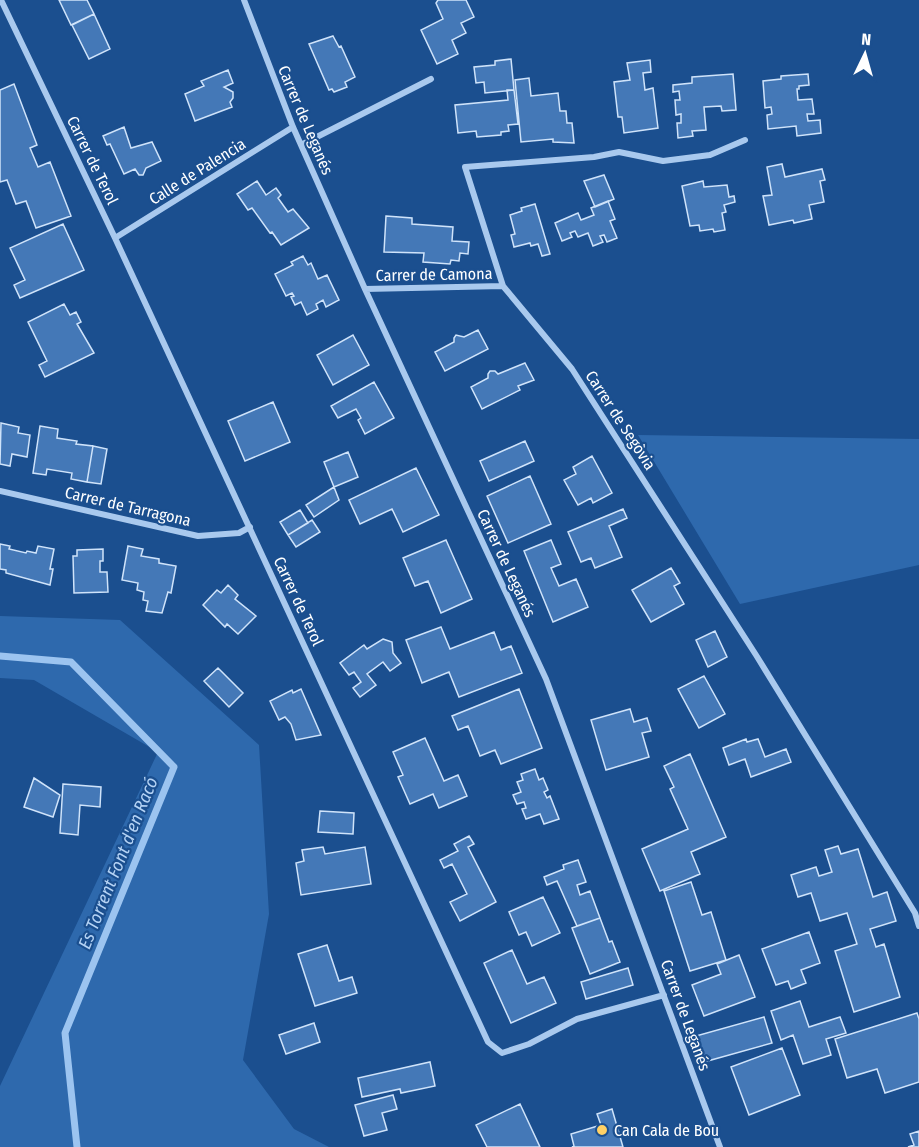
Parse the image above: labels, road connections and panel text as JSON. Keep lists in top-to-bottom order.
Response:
{
  "streets": {
    "street": [
      "Carrer de Leganés",
      "Carrer de Terol",
      "Calle de Palencia",
      "Carrer de Camona",
      "Carrer de Segòvia",
      "Carrer de Tarragona"
    ]
  },
  "crossings": [
    ["Carrer de Leganés", "Carrer de Terol"],
    ["Carrer de Leganés", "Calle de Palencia"],
    ["Carrer de Leganés", "Carrer de Camona"],
    ["Carrer de Terol", "Calle de Palencia"],
    ["Carrer de Terol", "Carrer de Tarragona"],
    ["Carrer de Camona", "Carrer de Segòvia"]
  ],
  "water": ["Es Torrent Font d'en Racó"],
  "places": ["Can Cala de Bou"],
  "north": "top"
}
